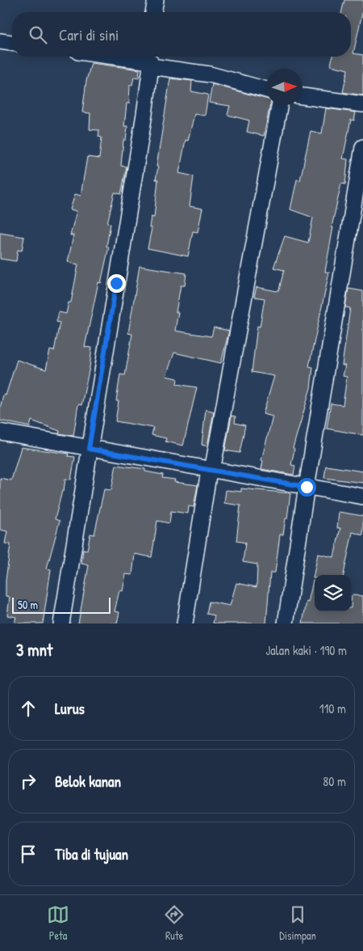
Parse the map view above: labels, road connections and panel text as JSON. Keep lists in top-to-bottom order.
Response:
{
  "scale_bar": "50 m",
  "north": "right",
  "page": {
    "search": "Cari di sini",
    "scale": "50 m",
    "heading": ["3 mnt", "Jalan kaki · 190 m"],
    "list": [
      ["Lurus", "110 m"],
      ["Belok kanan", "80 m"],
      "Tiba di tujuan"
    ],
    "nav": ["Peta", "Rute", "Disimpan"]
  }
}
